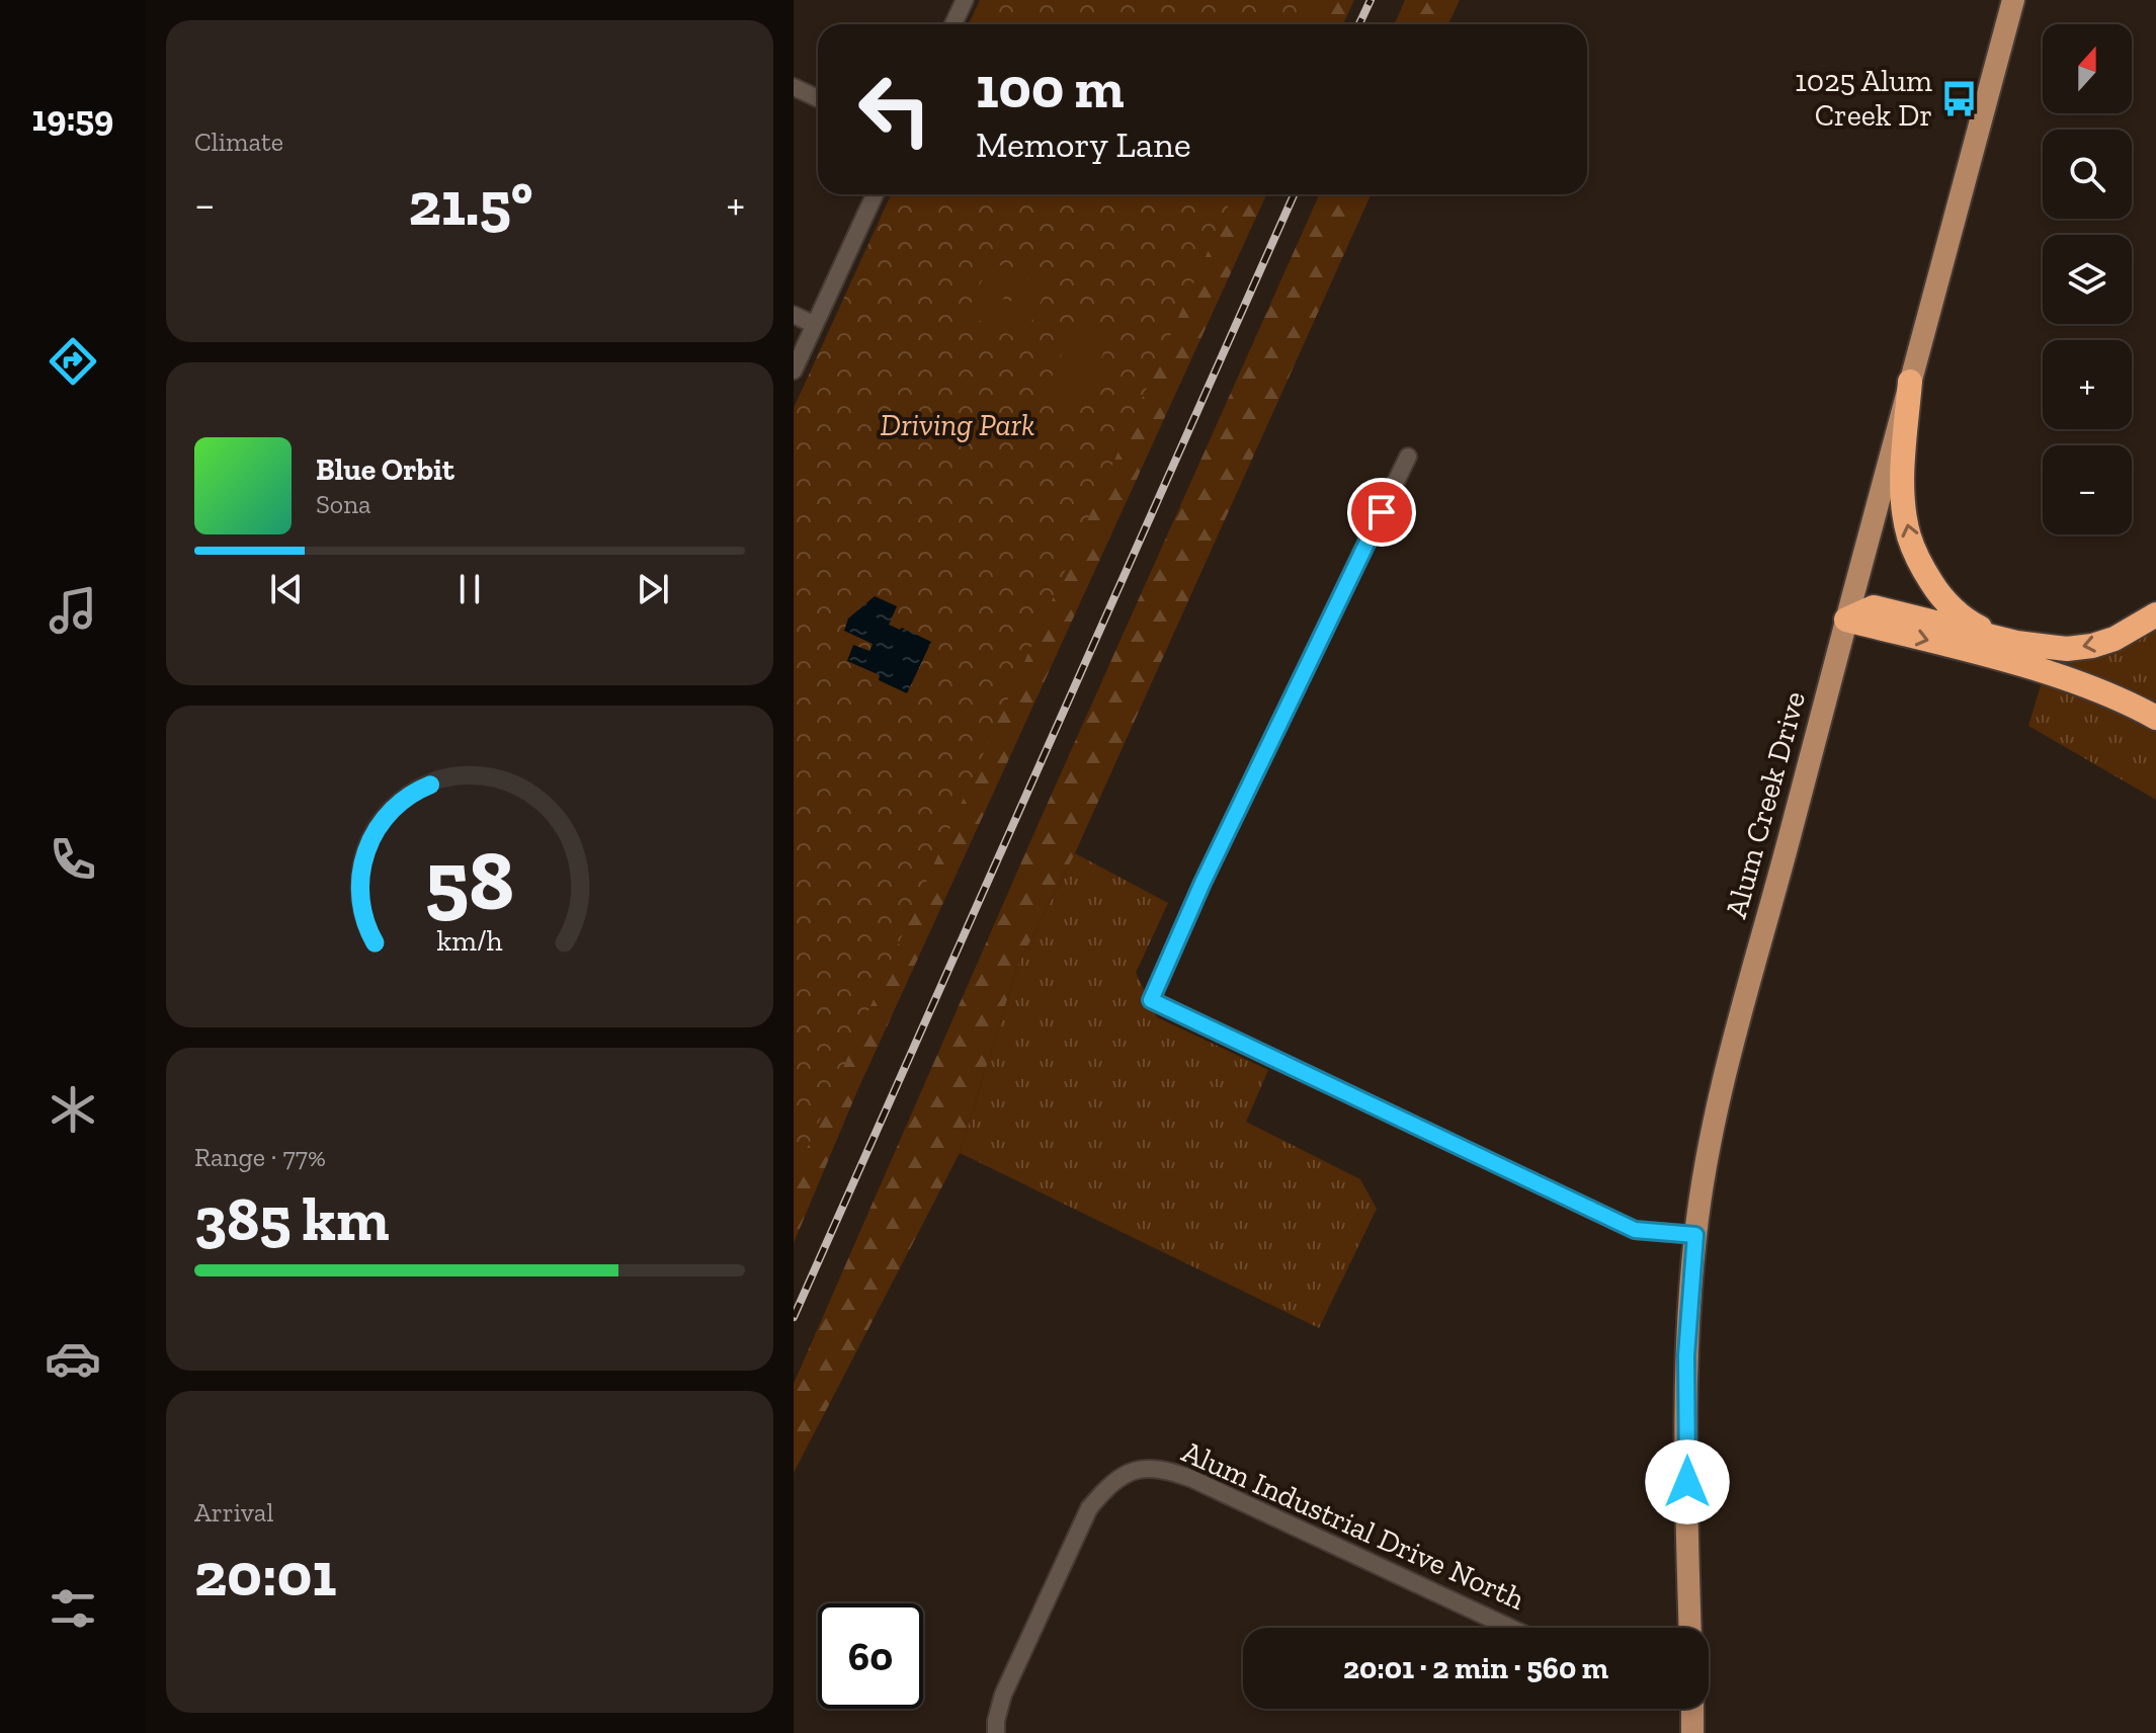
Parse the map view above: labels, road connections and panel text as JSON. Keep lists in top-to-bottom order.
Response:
{
  "streets": {
    "main road": ["Alum Creek Drive"],
    "street": ["Alum Industrial Drive North"]
  },
  "parks": ["Driving Park"],
  "places": {
    "bus stop": ["1025 Alum Creek Dr"]
  },
  "north": "top",
  "page": {
    "tabs": "19:59",
    "tile": [
      "Climate",
      ["Range · 77%", "385 km"],
      ["Arrival", "20:01"]
    ],
    "map_buttons": ["+", "−"],
    "turn": ["100 m", "Memory Lane"],
    "heat": ["−", "21.5°", "+"],
    "song": ["Blue Orbit", "Sona"],
    "limit": "60",
    "trip": "20:01 · 2 min · 560 m",
    "gauge": ["58", "km/h"]
  }
}
